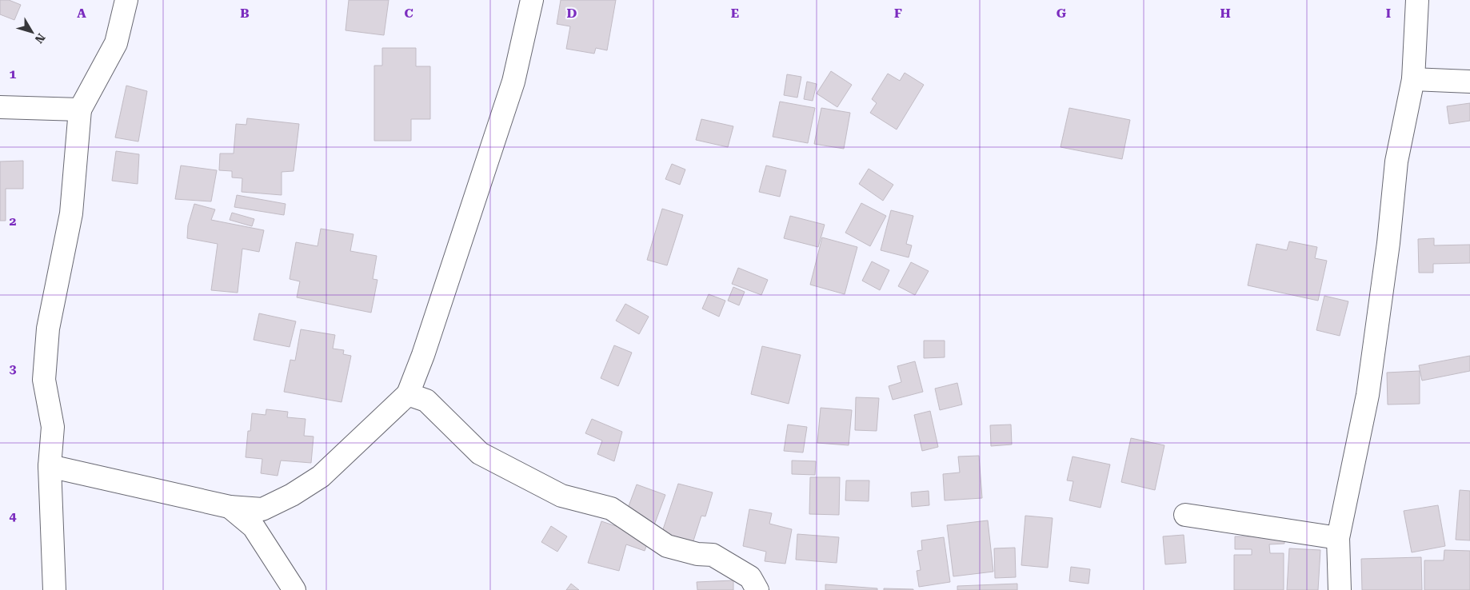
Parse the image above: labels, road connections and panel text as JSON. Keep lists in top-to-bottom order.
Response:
{
  "north": "bottom right",
  "grid": {
    "columns": [
      "A",
      "B",
      "C",
      "D",
      "E",
      "F",
      "G",
      "H",
      "I"
    ],
    "rows": [
      "1",
      "2",
      "3",
      "4"
    ]
  }
}
